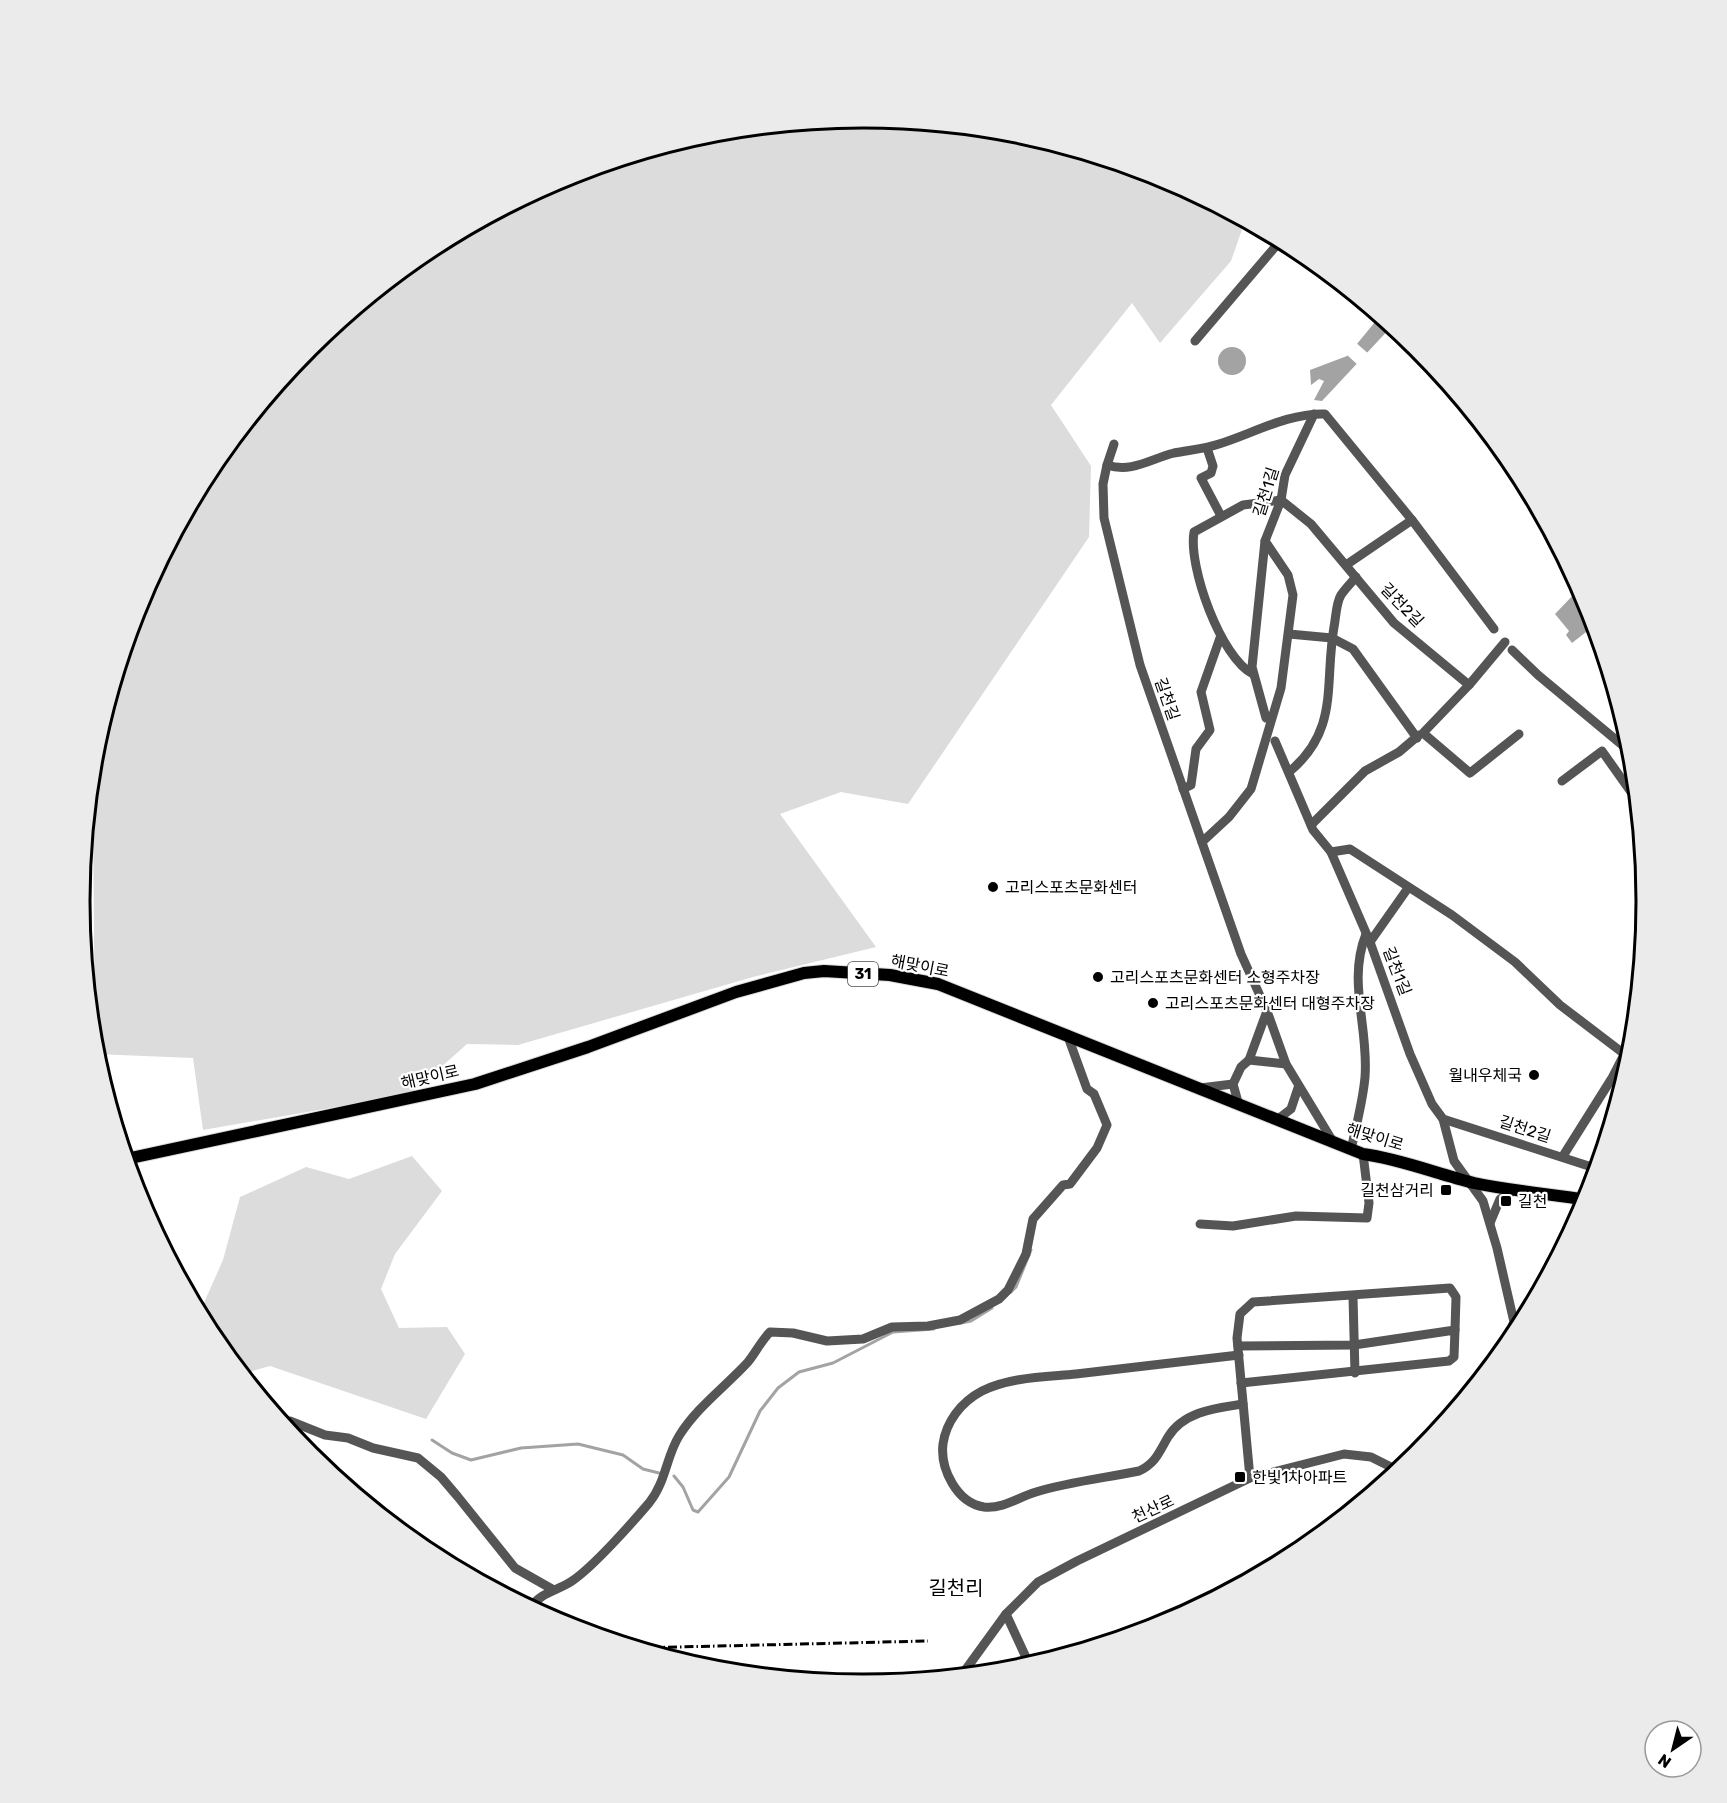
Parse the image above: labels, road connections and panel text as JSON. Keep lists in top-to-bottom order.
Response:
{
  "streets": {
    "main road": ["해맞이로", "31"],
    "street": [
      "길천1길",
      "길천2길",
      "길천길",
      "천산로"
    ]
  },
  "crossings": [
    ["길천1길", "길천2길"],
    ["길천1길", "해맞이로"],
    ["길천길", "해맞이로"]
  ],
  "districts": ["길천리"],
  "places": {
    "other": [
      "고리스포츠문화센터",
      "고리스포츠문화센터 소형주차장",
      "고리스포츠문화센터 대형주차장",
      "월내우체국"
    ],
    "transit": ["길천삼거리", "길천", "한빛1차아파트"]
  },
  "north": "bottom left"
}
